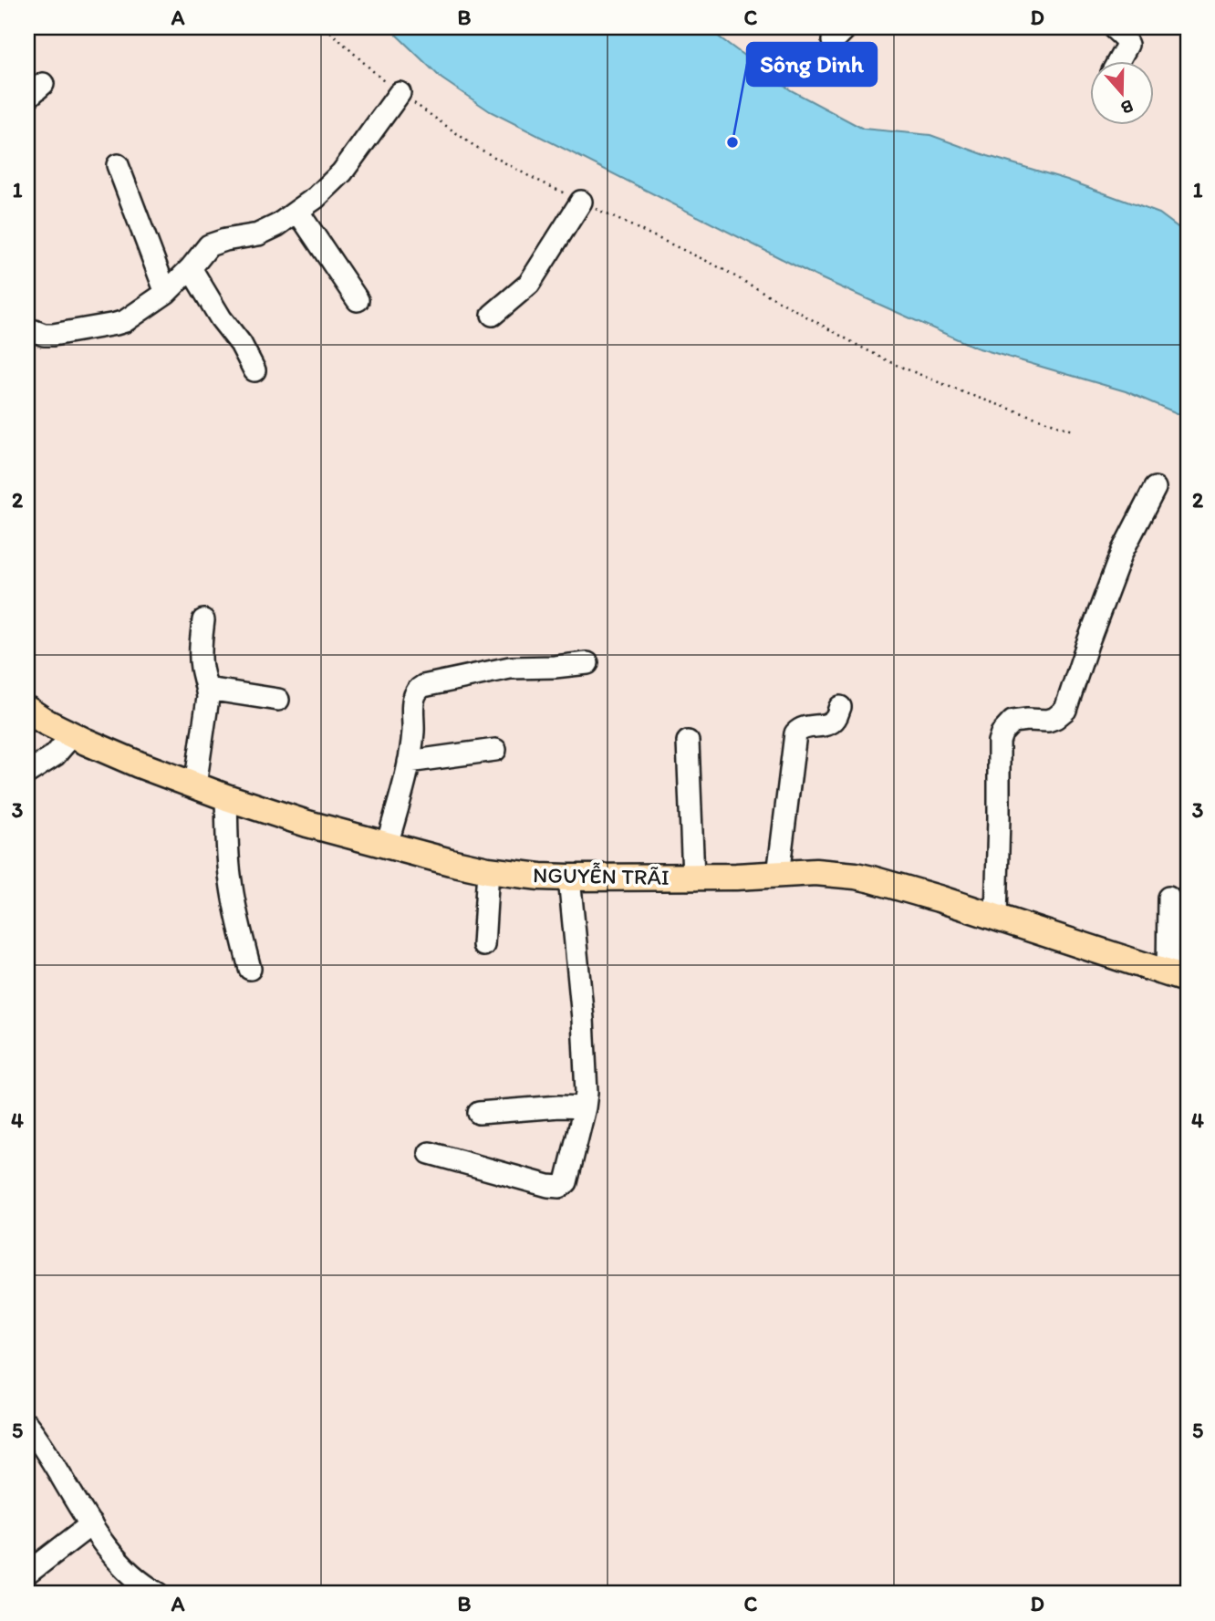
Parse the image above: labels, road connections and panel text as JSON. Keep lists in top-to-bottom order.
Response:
{
  "streets": {
    "main road": ["NGUYỄN TRÃI"]
  },
  "places": ["Sông Dinh"],
  "north": "bottom",
  "grid": {
    "columns": [
      "A",
      "B",
      "C",
      "D"
    ],
    "rows": [
      "1",
      "2",
      "3",
      "4",
      "5"
    ]
  }
}
